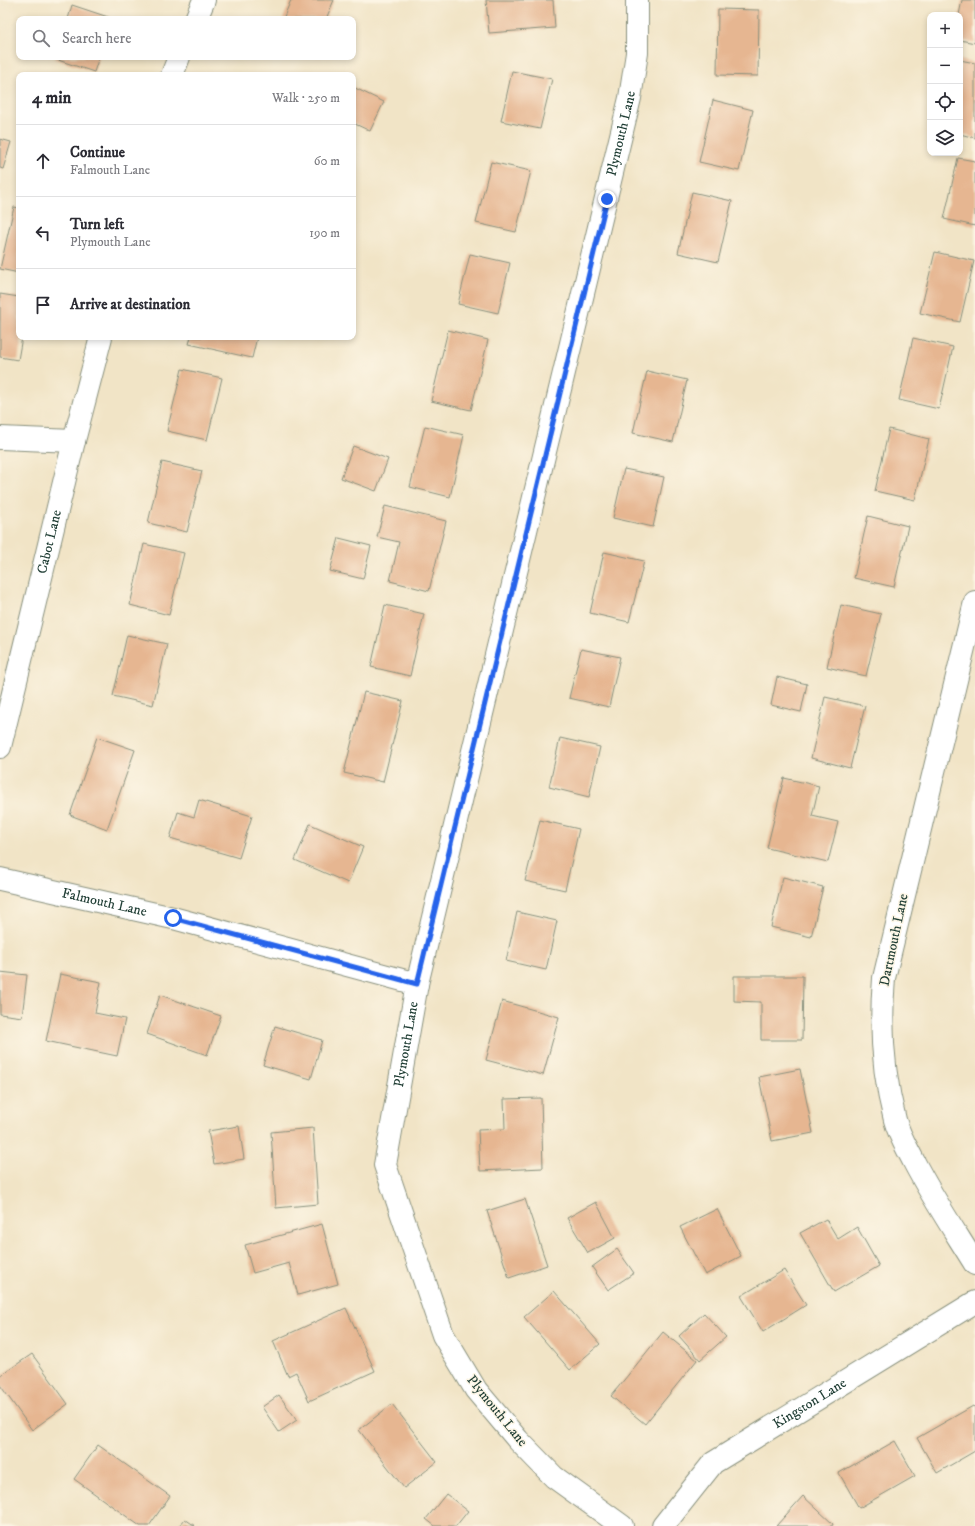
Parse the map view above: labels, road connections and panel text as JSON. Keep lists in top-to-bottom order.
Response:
{
  "streets": {
    "street": [
      "Plymouth Lane",
      "Cabot Lane",
      "Falmouth Lane",
      "Dartmouth Lane",
      "Kingston Lane"
    ]
  },
  "crossings": [
    ["Plymouth Lane", "Falmouth Lane"]
  ],
  "page": {
    "map_buttons": ["+", "−"],
    "search": "Search here",
    "heading": ["4 min", "Walk · 250 m"],
    "list": [
      ["Continue", "Falmouth Lane", "60 m"],
      ["Turn left", "Plymouth Lane", "190 m"],
      "Arrive at destination"
    ]
  }
}
